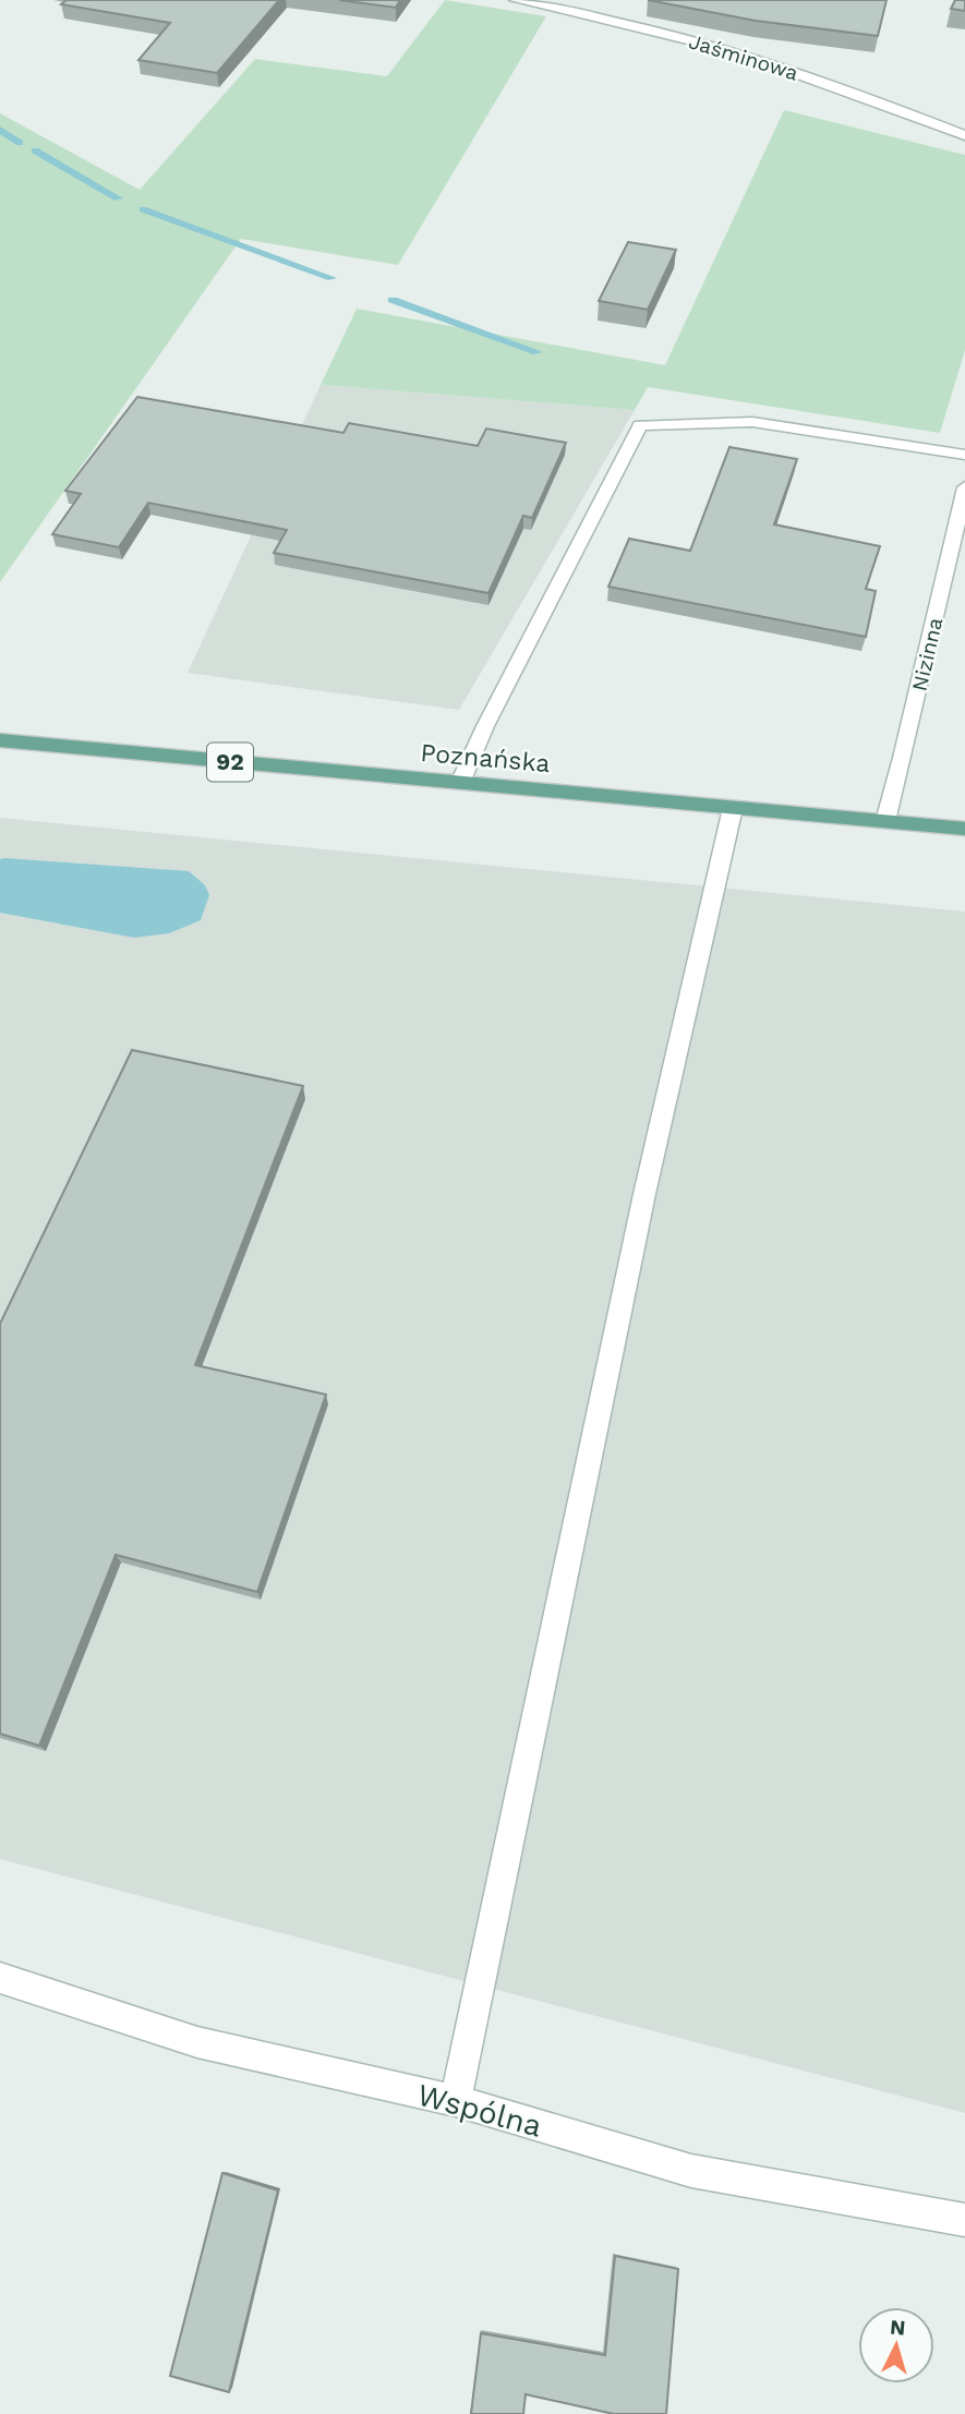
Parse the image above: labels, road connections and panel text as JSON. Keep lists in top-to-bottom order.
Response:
{
  "streets": {
    "main road": ["Poznańska", "92"],
    "street": ["Jaśminowa", "Nizinna", "Wspólna"]
  },
  "crossings": [
    ["Nizinna", "Poznańska"]
  ],
  "north": "top"
}
